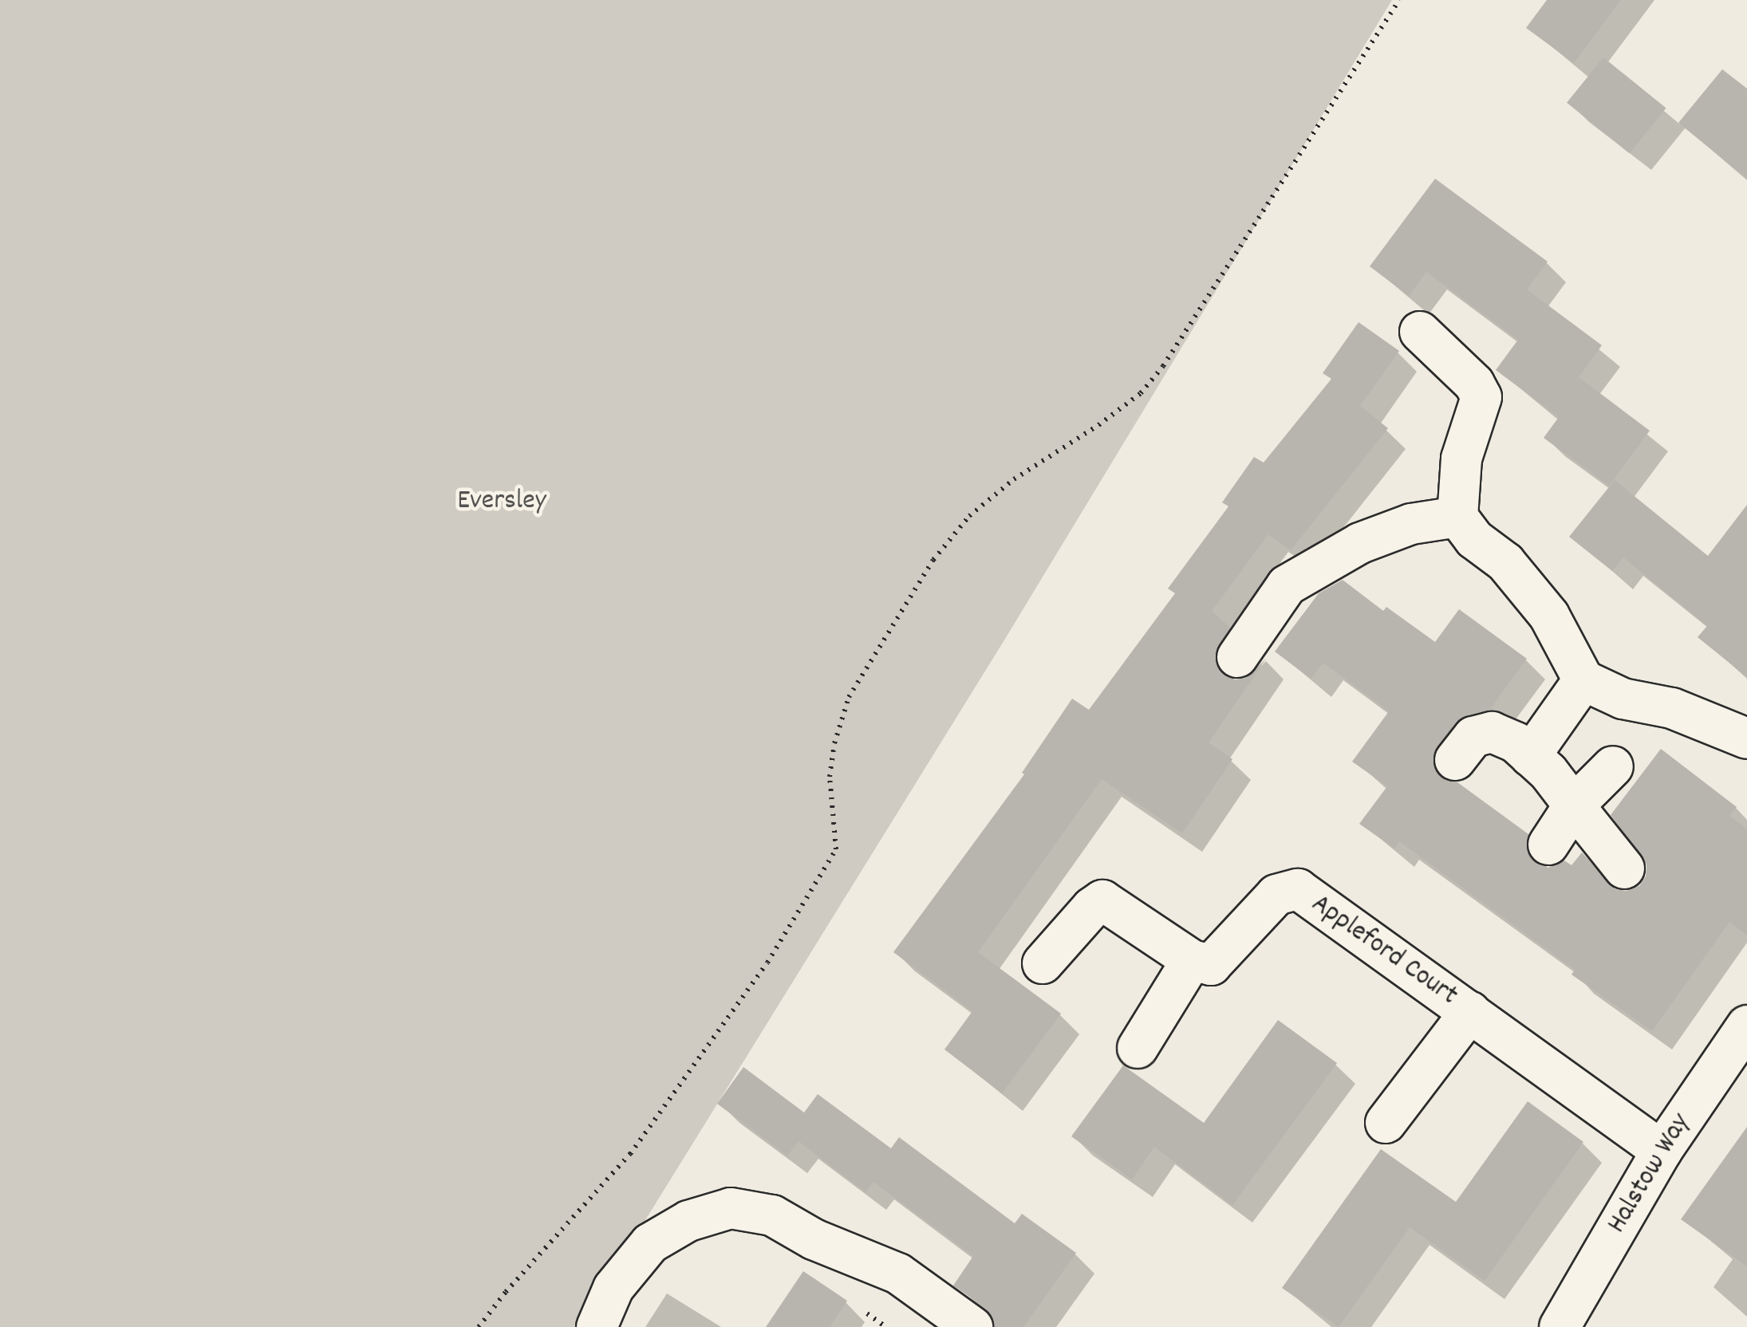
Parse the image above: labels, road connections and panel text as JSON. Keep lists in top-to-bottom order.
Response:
{
  "streets": {
    "street": ["Appleford Court", "Halstow Way"]
  },
  "crossings": [
    ["Appleford Court", "Halstow Way"]
  ],
  "parks": ["Eversley"]
}
